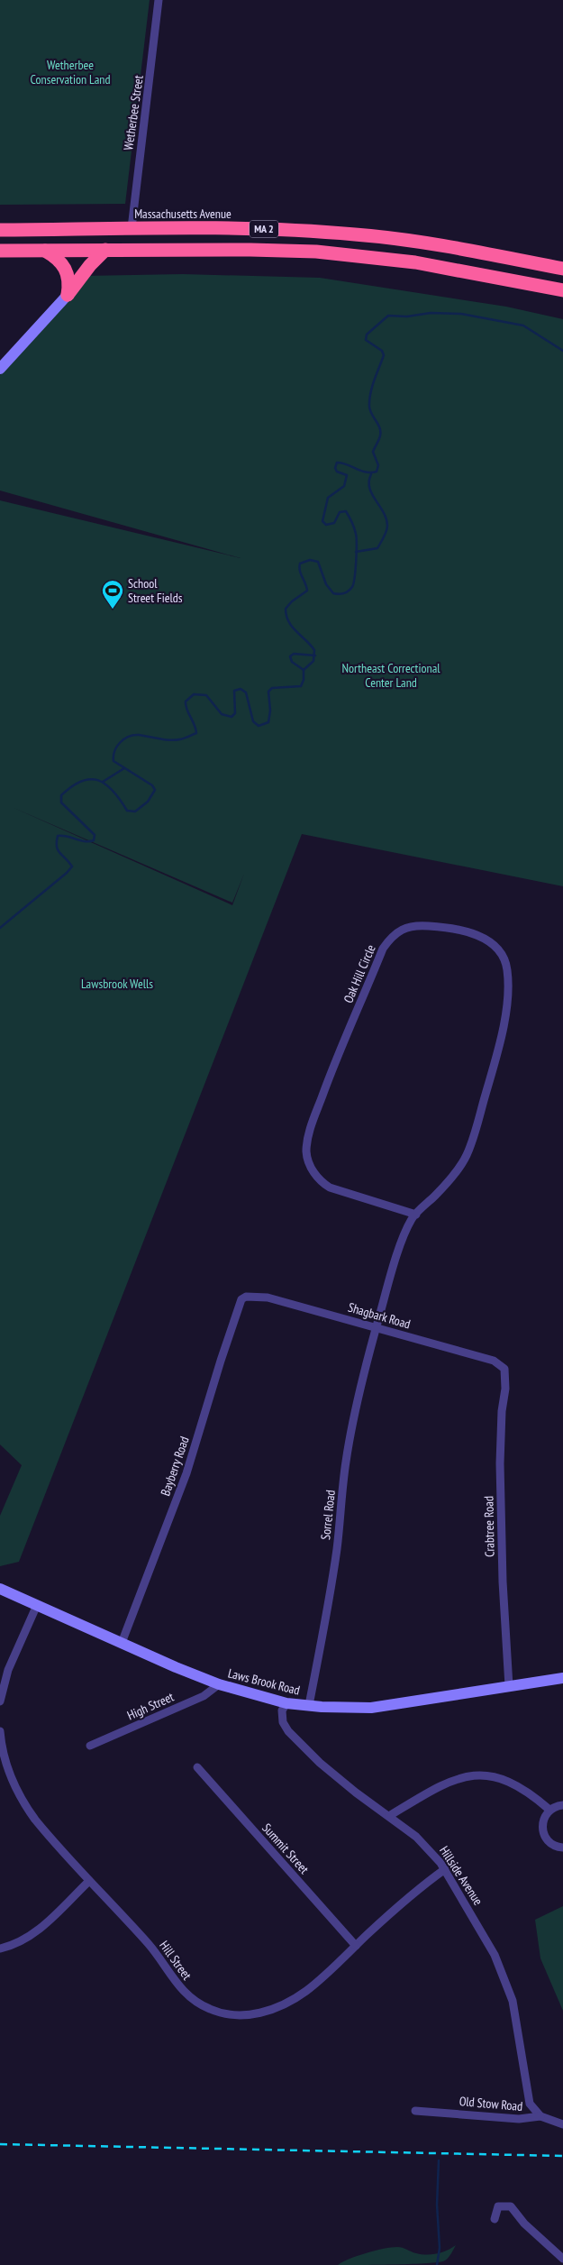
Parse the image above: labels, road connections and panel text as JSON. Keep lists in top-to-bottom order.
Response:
{
  "streets": {
    "highway": ["Massachusetts Avenue", "MA 2"],
    "street": [
      "Wetherbee Street",
      "Oak Hill Circle",
      "Shagbark Road",
      "Bayberry Road",
      "Sorrel Road",
      "Crabtree Road",
      "Laws Brook Road",
      "High Street",
      "Summit Street",
      "Hillside Avenue",
      "Hill Street",
      "Old Stow Road"
    ]
  },
  "crossings": [
    ["Wetherbee Street", "Massachusetts Avenue"],
    ["Oak Hill Circle", "Shagbark Road"],
    ["Oak Hill Circle", "Sorrel Road"],
    ["Shagbark Road", "Bayberry Road"],
    ["Shagbark Road", "Sorrel Road"],
    ["Shagbark Road", "Crabtree Road"],
    ["Bayberry Road", "Laws Brook Road"],
    ["Sorrel Road", "Laws Brook Road"],
    ["Crabtree Road", "Laws Brook Road"],
    ["Laws Brook Road", "High Street"],
    ["Laws Brook Road", "Hillside Avenue"],
    ["Summit Street", "Hill Street"],
    ["Hillside Avenue", "Hill Street"],
    ["Hillside Avenue", "Old Stow Road"]
  ],
  "parks": ["Wetherbee Conservation Land", "Northeast Correctional Center Land", "Lawsbrook Wells"],
  "places": {
    "sports": ["School Street Fields"]
  }
}
